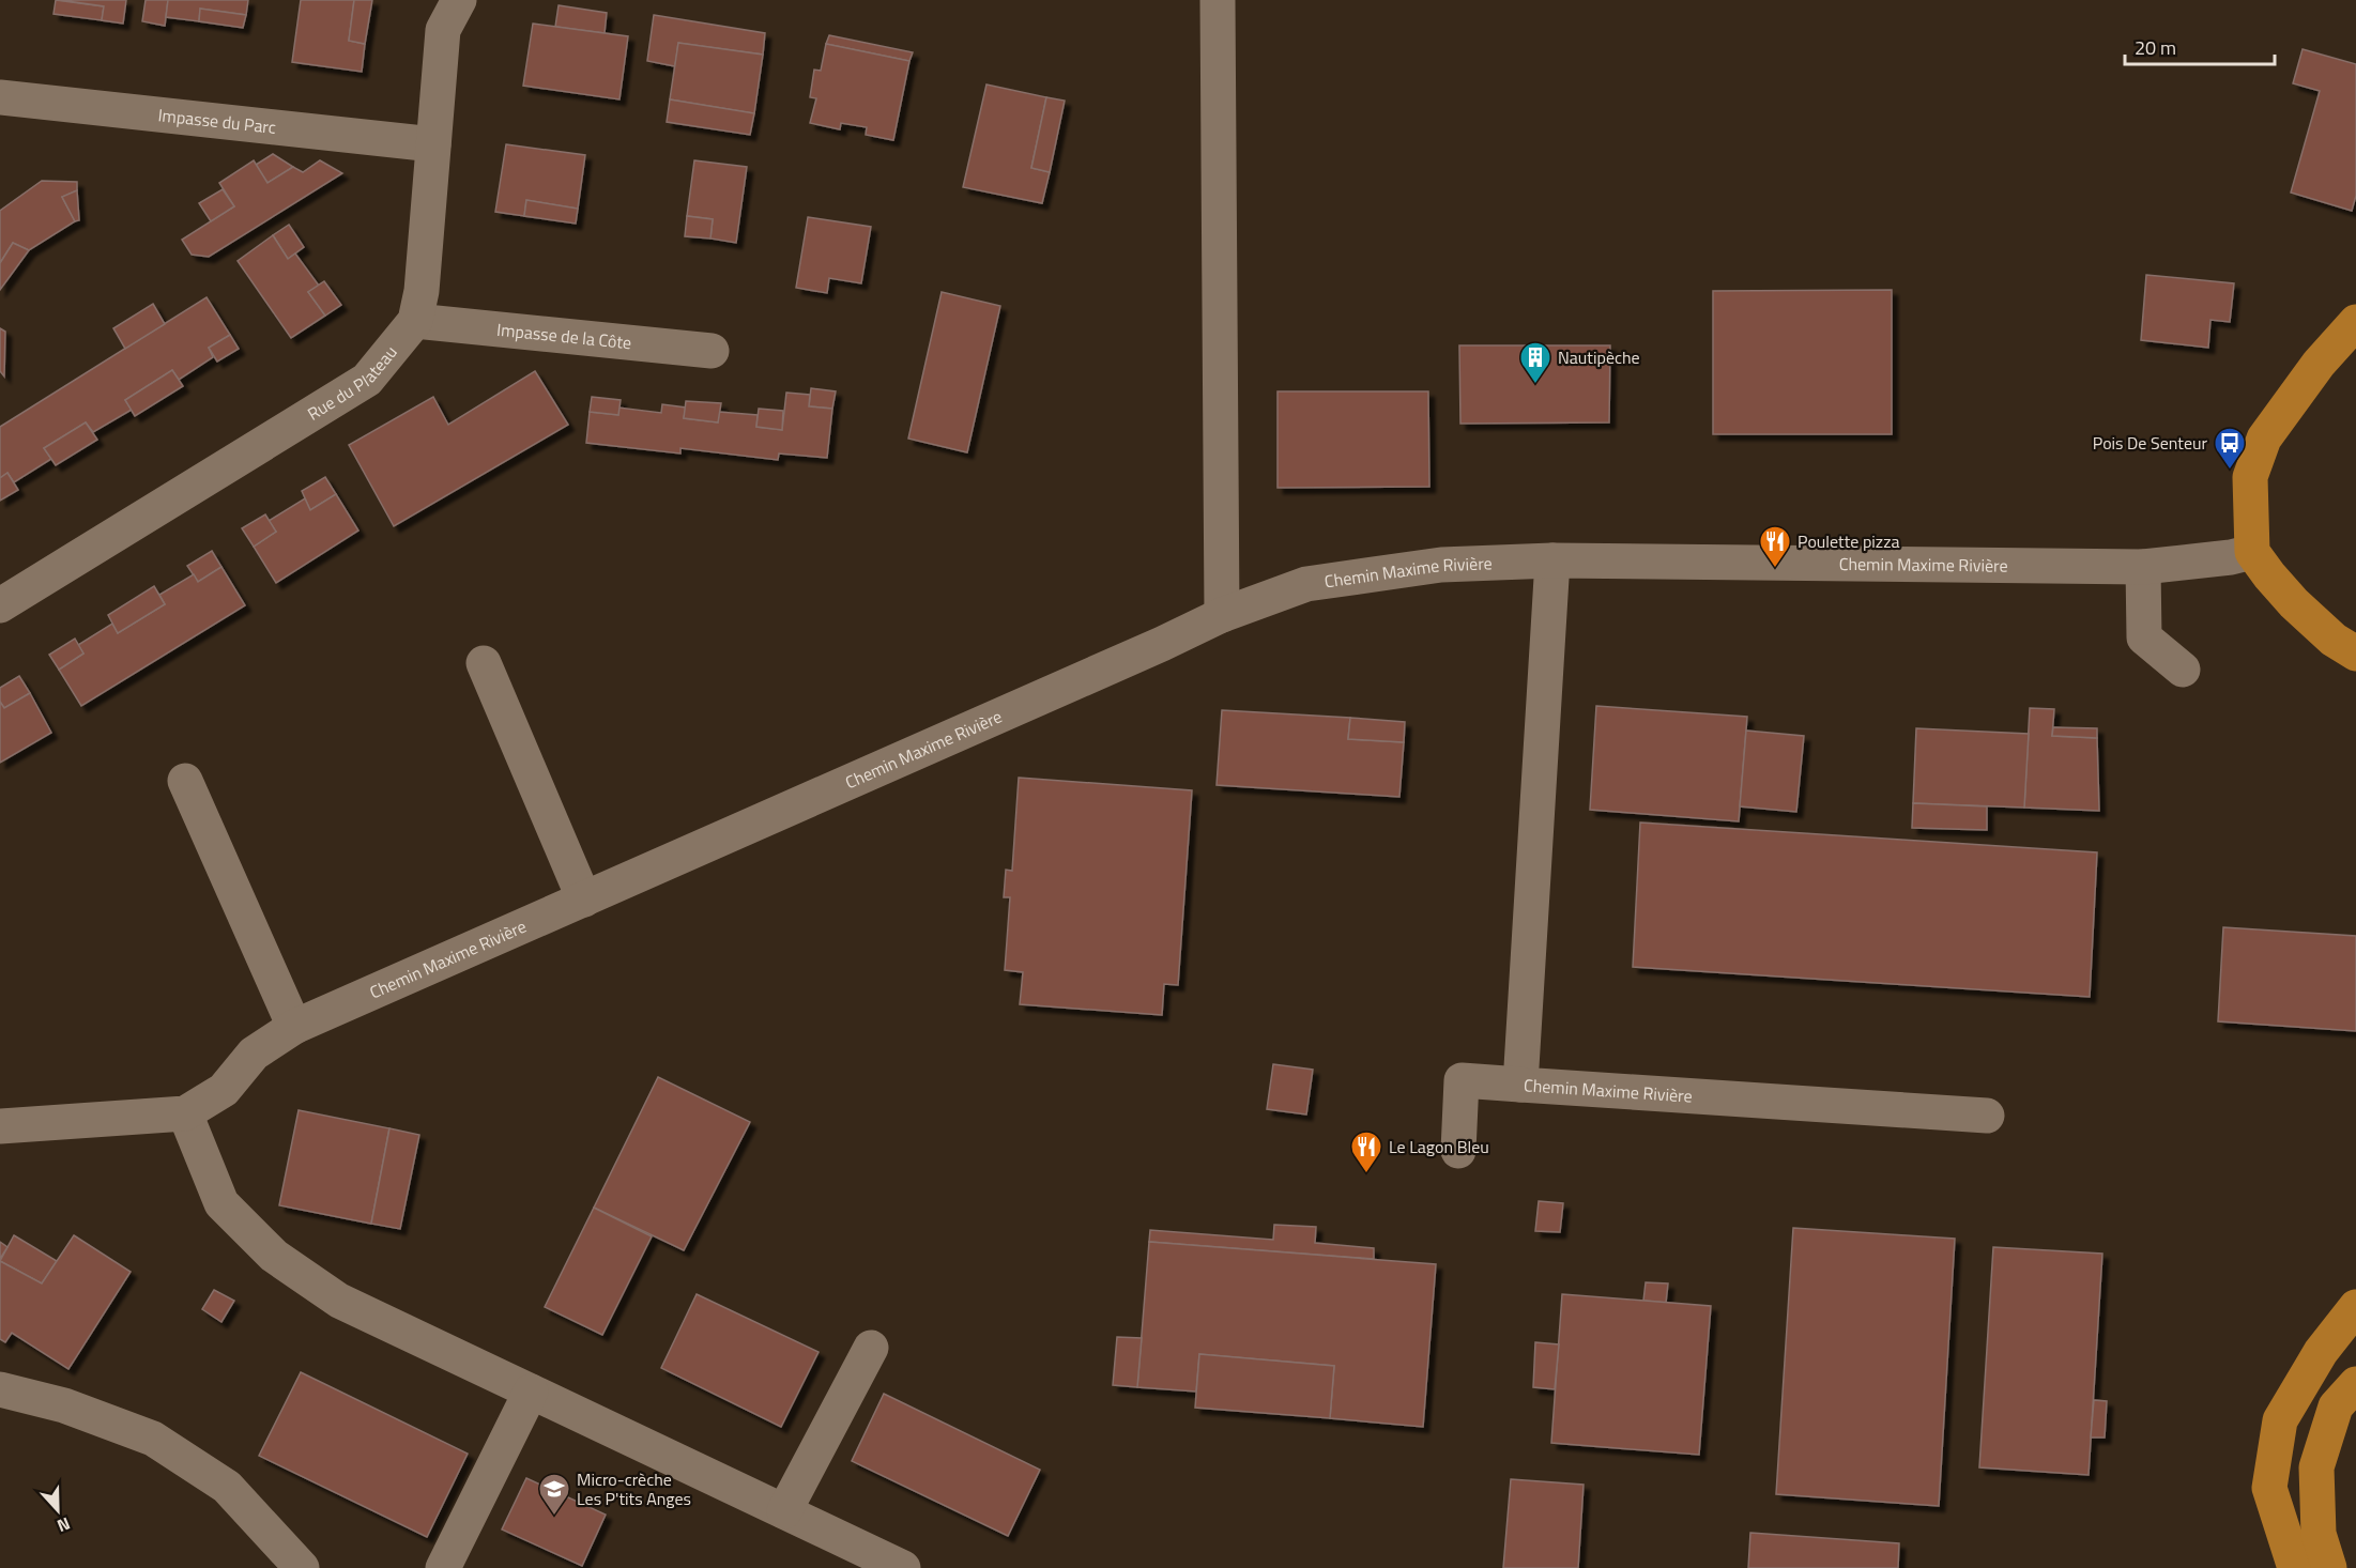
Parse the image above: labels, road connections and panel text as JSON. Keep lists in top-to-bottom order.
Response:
{
  "streets": {
    "street": [
      "Impasse du Parc",
      "Impasse de la Côte",
      "Rue du Plateau",
      "Chemin Maxime Rivière"
    ]
  },
  "crossings": [
    ["Impasse du Parc", "Rue du Plateau"],
    ["Impasse de la Côte", "Rue du Plateau"]
  ],
  "places": {
    "building": ["Nautipèche"],
    "bus stop": ["Pois De Senteur"],
    "restaurant": ["Poulette pizza", "Le Lagon Bleu"],
    "school or university": ["Micro-crèche Les P'tits Anges"]
  },
  "scale_bar": "20 m",
  "north": "bottom"
}
